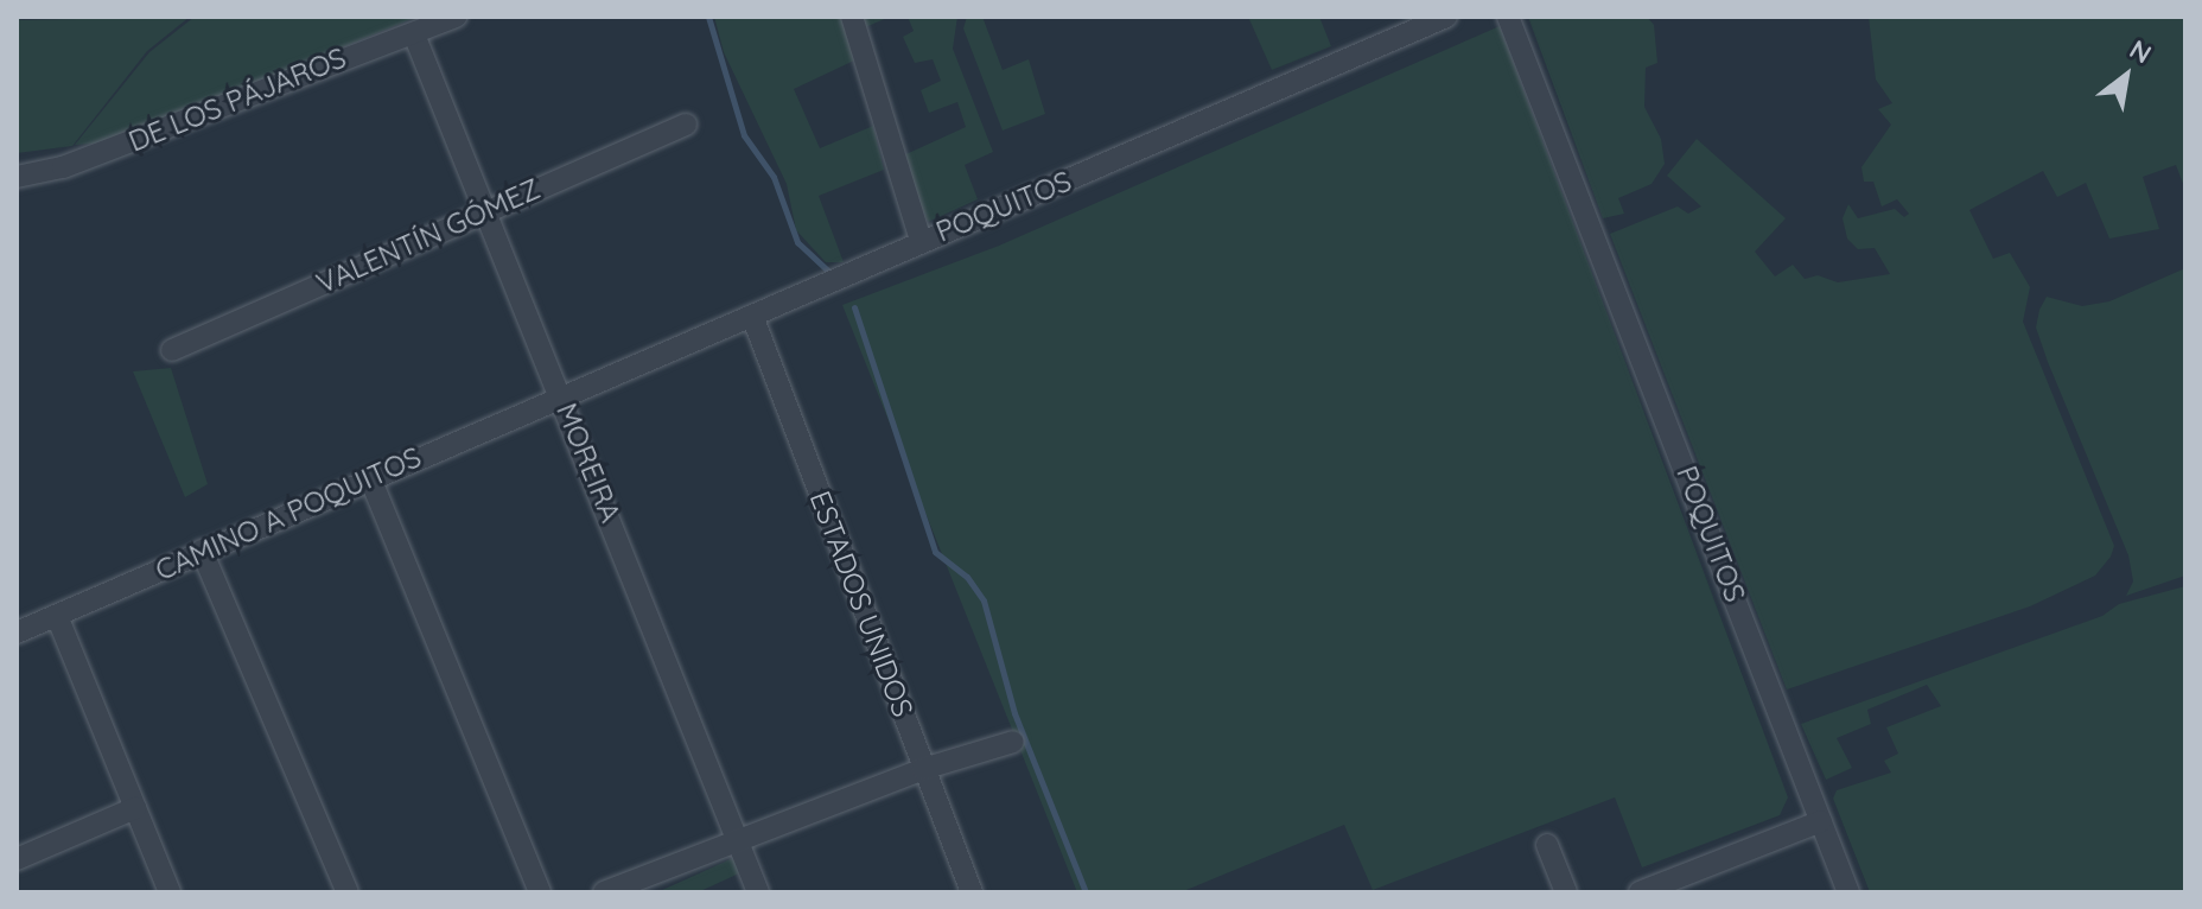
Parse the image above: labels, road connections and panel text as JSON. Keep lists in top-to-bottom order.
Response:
{
  "streets": {
    "street": [
      "DE LOS PÁJAROS",
      "POQUITOS",
      "VALENTÍN GÓMEZ",
      "MOREIRA",
      "CAMINO A POQUITOS",
      "ESTADOS UNIDOS"
    ]
  },
  "crossings": [
    ["DE LOS PÁJAROS", "MOREIRA"],
    ["POQUITOS", "MOREIRA"],
    ["POQUITOS", "CAMINO A POQUITOS"],
    ["POQUITOS", "ESTADOS UNIDOS"],
    ["VALENTÍN GÓMEZ", "MOREIRA"],
    ["MOREIRA", "CAMINO A POQUITOS"]
  ],
  "north": "top right"
}
